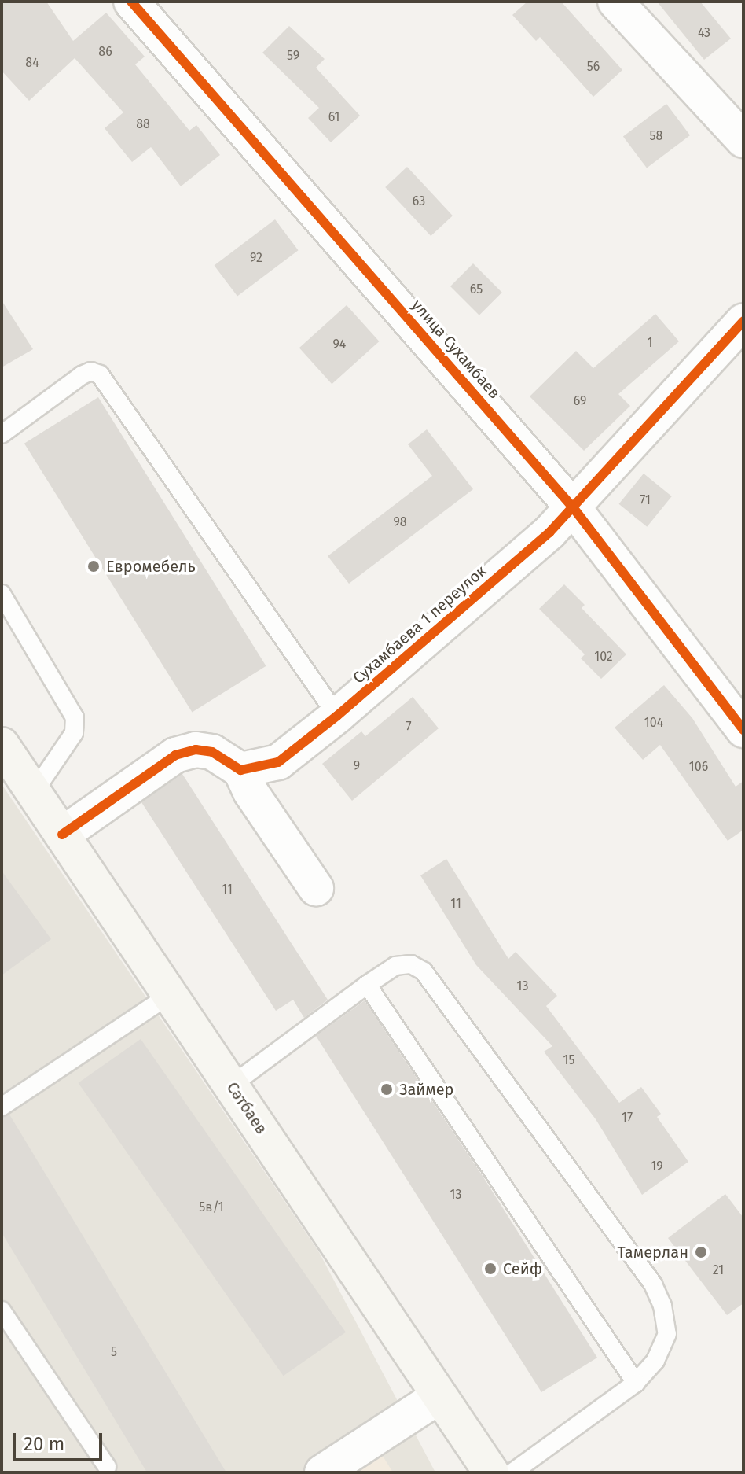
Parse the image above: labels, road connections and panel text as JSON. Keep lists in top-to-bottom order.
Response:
{
  "streets": {
    "street": ["улица Сухамбаев", "Сухамбаева 1 переулок", "Сәтбаев"]
  },
  "crossings": [
    ["улица Сухамбаев", "Сухамбаева 1 переулок"]
  ],
  "places": [
    "Евромебель",
    "Займер",
    "Тамерлан",
    "Сейф"
  ],
  "house_numbers": [
    "43",
    "86",
    "59",
    "84",
    "56",
    "61",
    "88",
    "58",
    "63",
    "92",
    "65",
    "1",
    "94",
    "69",
    "71",
    "98",
    "102",
    "104",
    "7",
    "9",
    "106",
    "11",
    "11",
    "13",
    "15",
    "17",
    "19",
    "13",
    "5в/1",
    "21",
    "5"
  ],
  "scale_bar": "20 m"
}
